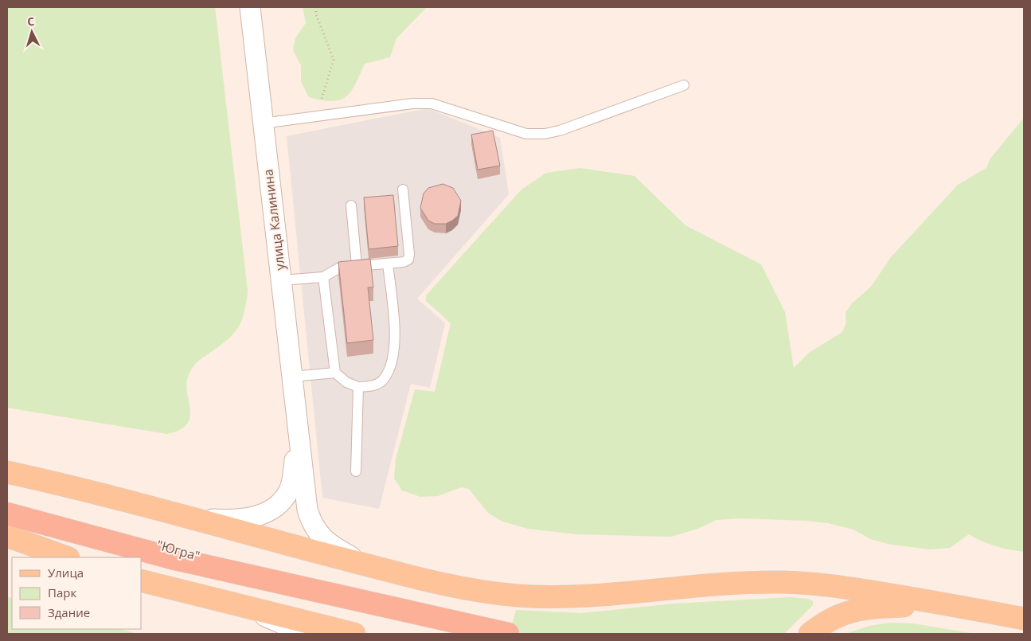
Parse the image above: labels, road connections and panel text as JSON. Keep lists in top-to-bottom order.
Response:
{
  "streets": {
    "highway": ["\"Югра\""],
    "street": ["улица Калинина"]
  },
  "legend": ["Улица", "Парк", "Здание"],
  "north": "top"
}
